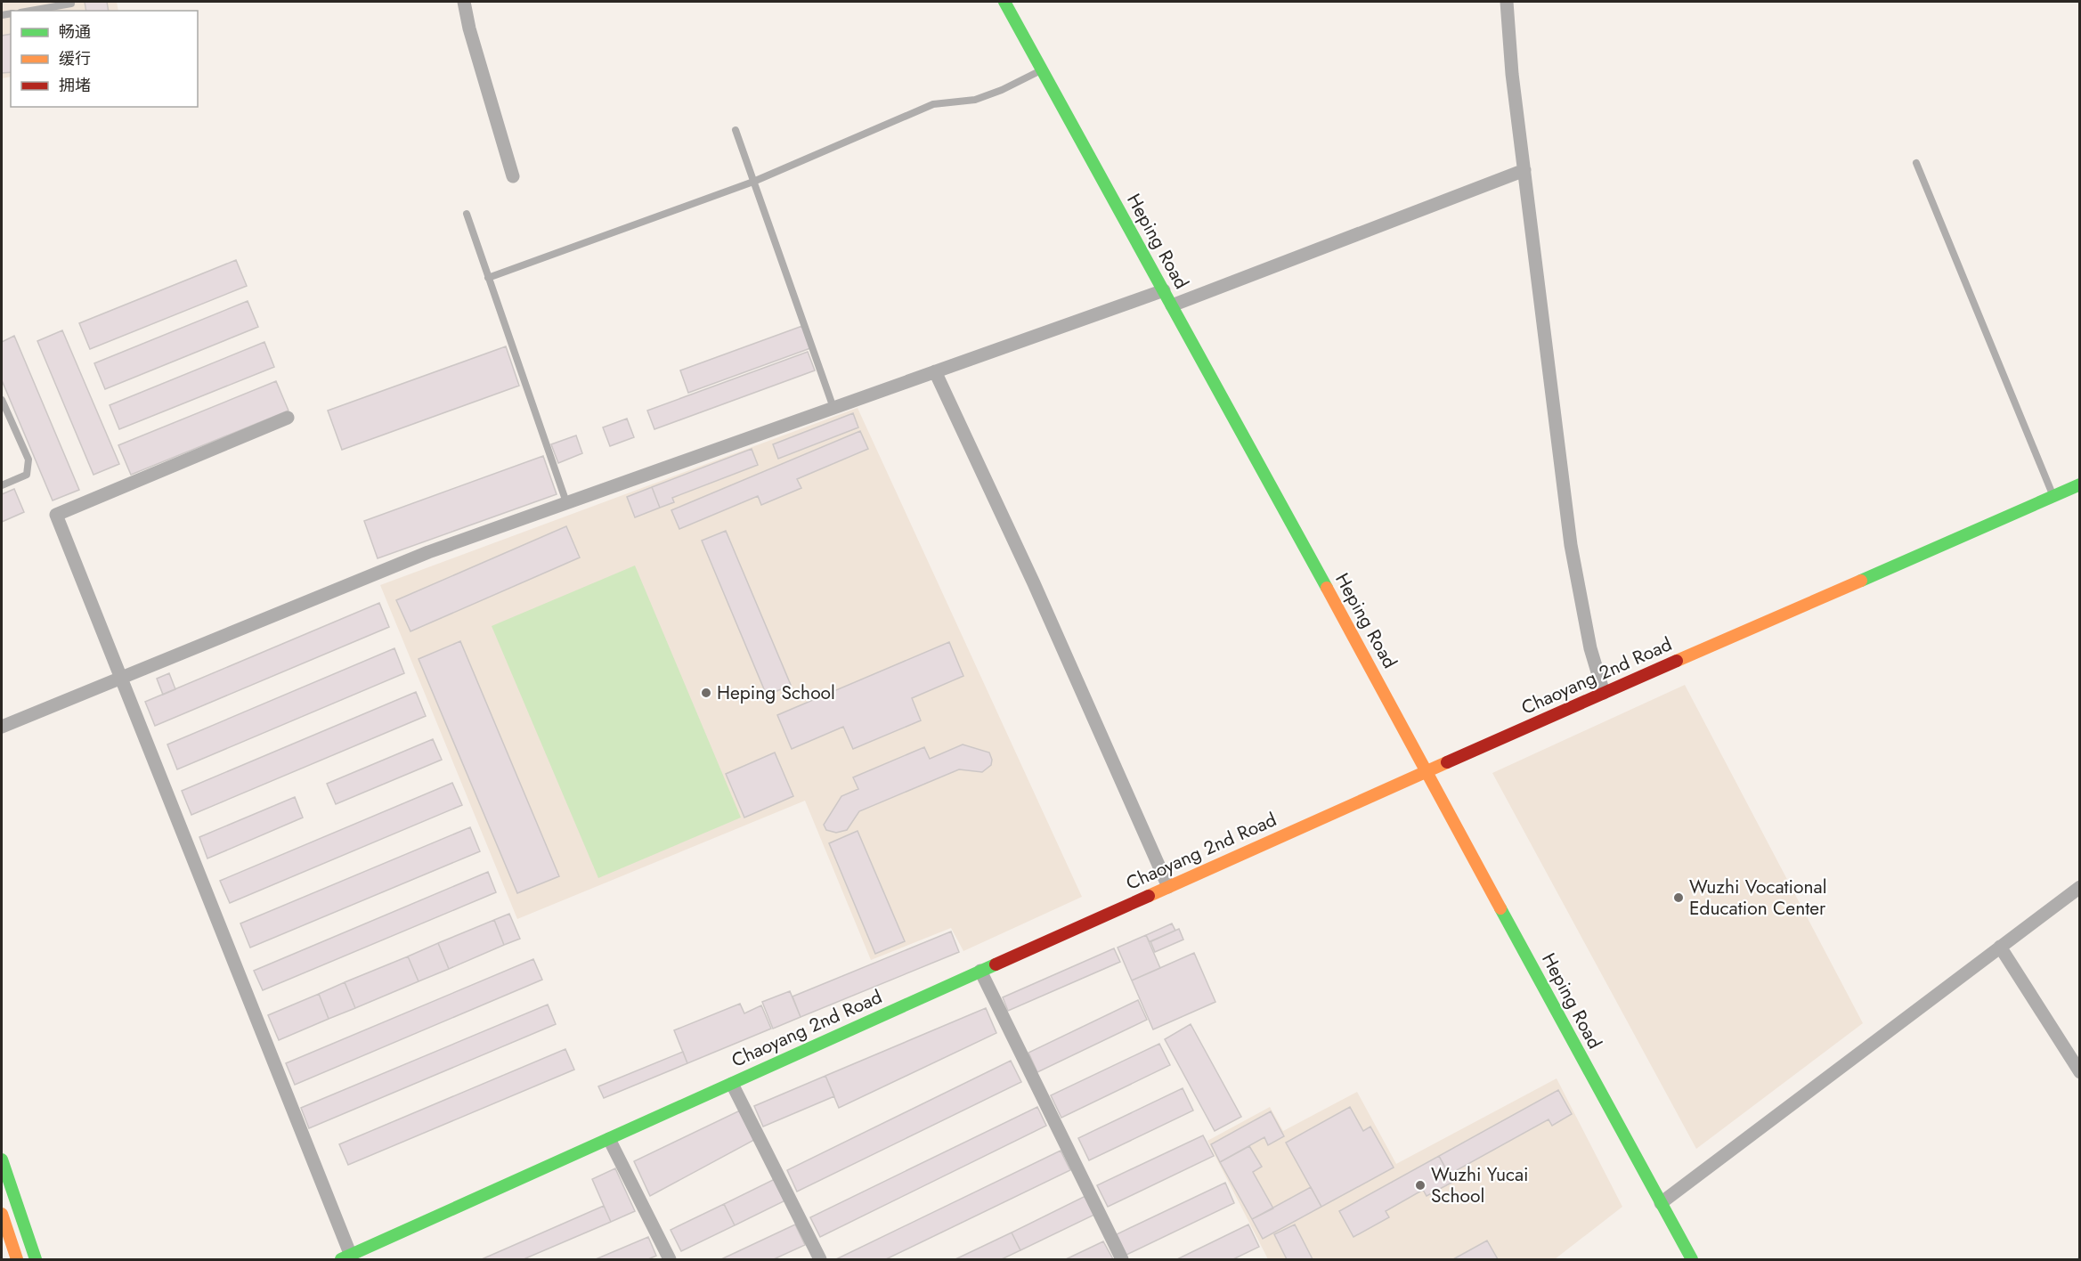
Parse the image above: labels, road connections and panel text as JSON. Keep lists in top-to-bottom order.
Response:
{
  "streets": {
    "street": ["Heping Road", "Chaoyang 2nd Road"]
  },
  "crossings": [
    ["Heping Road", "Chaoyang 2nd Road"]
  ],
  "places": ["Heping School", "Wuzhi Vocational Education Center", "Wuzhi Yucai School"],
  "legend": ["畅通", "缓行", "拥堵"]
}
